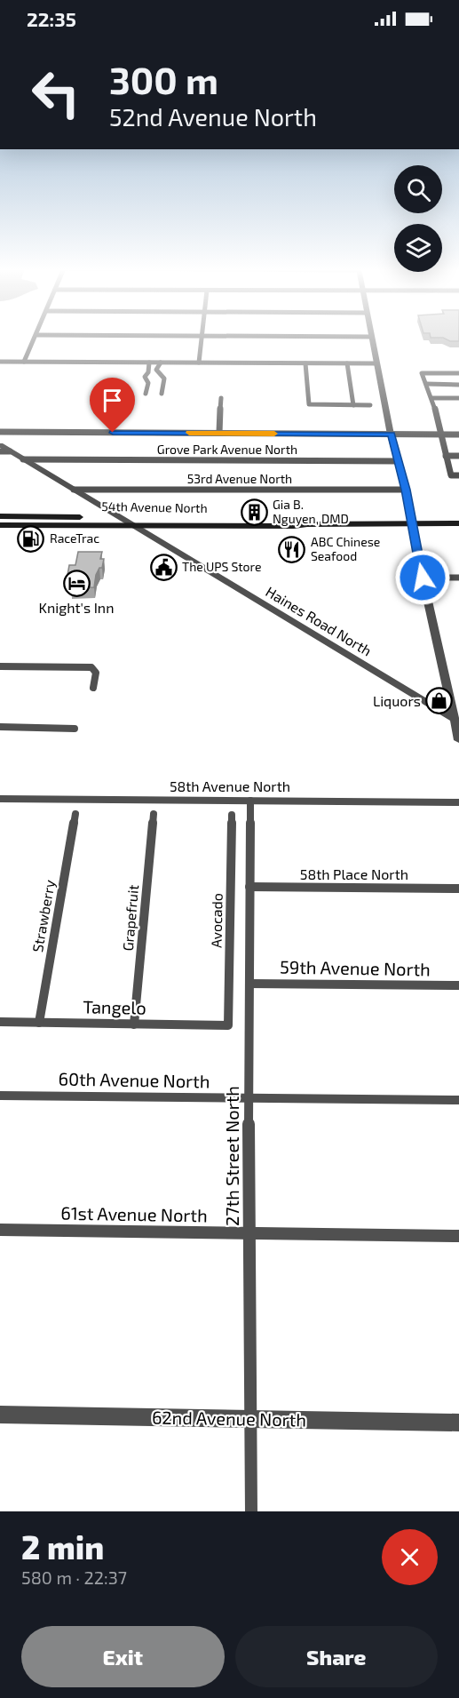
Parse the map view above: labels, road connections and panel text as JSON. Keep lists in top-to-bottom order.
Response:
{
  "streets": {
    "main road": ["54th Avenue North"],
    "street": [
      "Grove Park Avenue North",
      "53rd Avenue North",
      "Haines Road North",
      "58th Avenue North",
      "58th Place North",
      "Strawberry",
      "Grapefruit",
      "Avocado",
      "59th Avenue North",
      "Tangelo",
      "60th Avenue North",
      "27th Street North",
      "61st Avenue North",
      "62nd Avenue North"
    ]
  },
  "crossings": [
    ["Grove Park Avenue North", "Haines Road North"],
    ["53rd Avenue North", "Haines Road North"],
    ["54th Avenue North", "Haines Road North"],
    ["58th Avenue North", "27th Street North"],
    ["58th Place North", "27th Street North"],
    ["Strawberry", "Tangelo"],
    ["Grapefruit", "Tangelo"],
    ["Avocado", "Tangelo"],
    ["59th Avenue North", "27th Street North"],
    ["60th Avenue North", "27th Street North"],
    ["27th Street North", "61st Avenue North"],
    ["27th Street North", "62nd Avenue North"]
  ],
  "places": {
    "building": ["Gia B. Nguyen, DMD"],
    "fuel station": ["RaceTrac"],
    "restaurant": ["ABC Chinese Seafood"],
    "public building": ["The UPS Store"],
    "hotel": ["Knight's Inn"],
    "shop": ["Liquors"]
  },
  "page": {
    "status": "22:35",
    "turn": ["300 m", "52nd Avenue North"],
    "heading": ["2 min", "580 m · 22:37"],
    "buttons": ["Exit", "Share"]
  }
}
